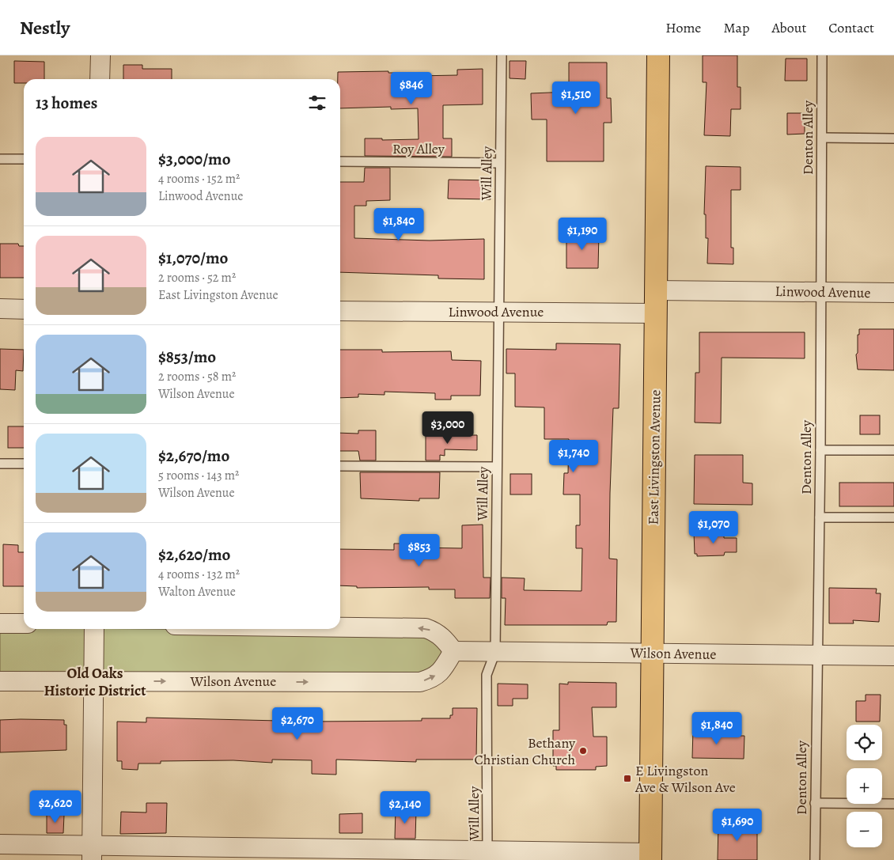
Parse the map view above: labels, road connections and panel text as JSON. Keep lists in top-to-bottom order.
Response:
{
  "streets": {
    "main road": ["East Livingston Avenue"],
    "street": ["Linwood Avenue", "Wilson Avenue"],
    "lane": ["Denton Alley", "Roy Alley", "Will Alley"]
  },
  "crossings": [
    ["Denton Alley", "Linwood Avenue"],
    ["Denton Alley", "Wilson Avenue"],
    ["Roy Alley", "Will Alley"],
    ["Will Alley", "Linwood Avenue"],
    ["Will Alley", "Wilson Avenue"],
    ["Linwood Avenue", "East Livingston Avenue"],
    ["East Livingston Avenue", "Wilson Avenue"]
  ],
  "one_way": ["Wilson Avenue"],
  "districts": ["Old Oaks Historic District"],
  "places": {
    "other": ["Bethany Christian Church"],
    "transit": ["E Livingston Ave & Wilson Ave"]
  },
  "page": {
    "header": "Nestly",
    "nav": [
      "Home",
      "Map",
      "About",
      "Contact"
    ],
    "price": [
      "$846",
      "$1,510",
      "$1,840",
      "$1,190",
      "$3,000",
      "$1,740",
      "$1,070",
      "$853",
      "$2,670",
      "$1,840",
      "$2,620",
      "$2,140",
      "$1,690"
    ],
    "heading": "13 homes",
    "list": [
      {
        "name": "$3,000/mo",
        "note": "4 rooms · 152 m² · Linwood Avenue"
      },
      {
        "name": "$1,070/mo",
        "note": "2 rooms · 52 m² · East Livingston Avenue"
      },
      {
        "name": "$853/mo",
        "note": "2 rooms · 58 m² · Wilson Avenue"
      },
      {
        "name": "$2,670/mo",
        "note": "5 rooms · 143 m² · Wilson Avenue"
      },
      {
        "name": "$2,620/mo",
        "note": "4 rooms · 132 m² · Walton Avenue"
      }
    ],
    "map_buttons": ["+", "−"]
  }
}
